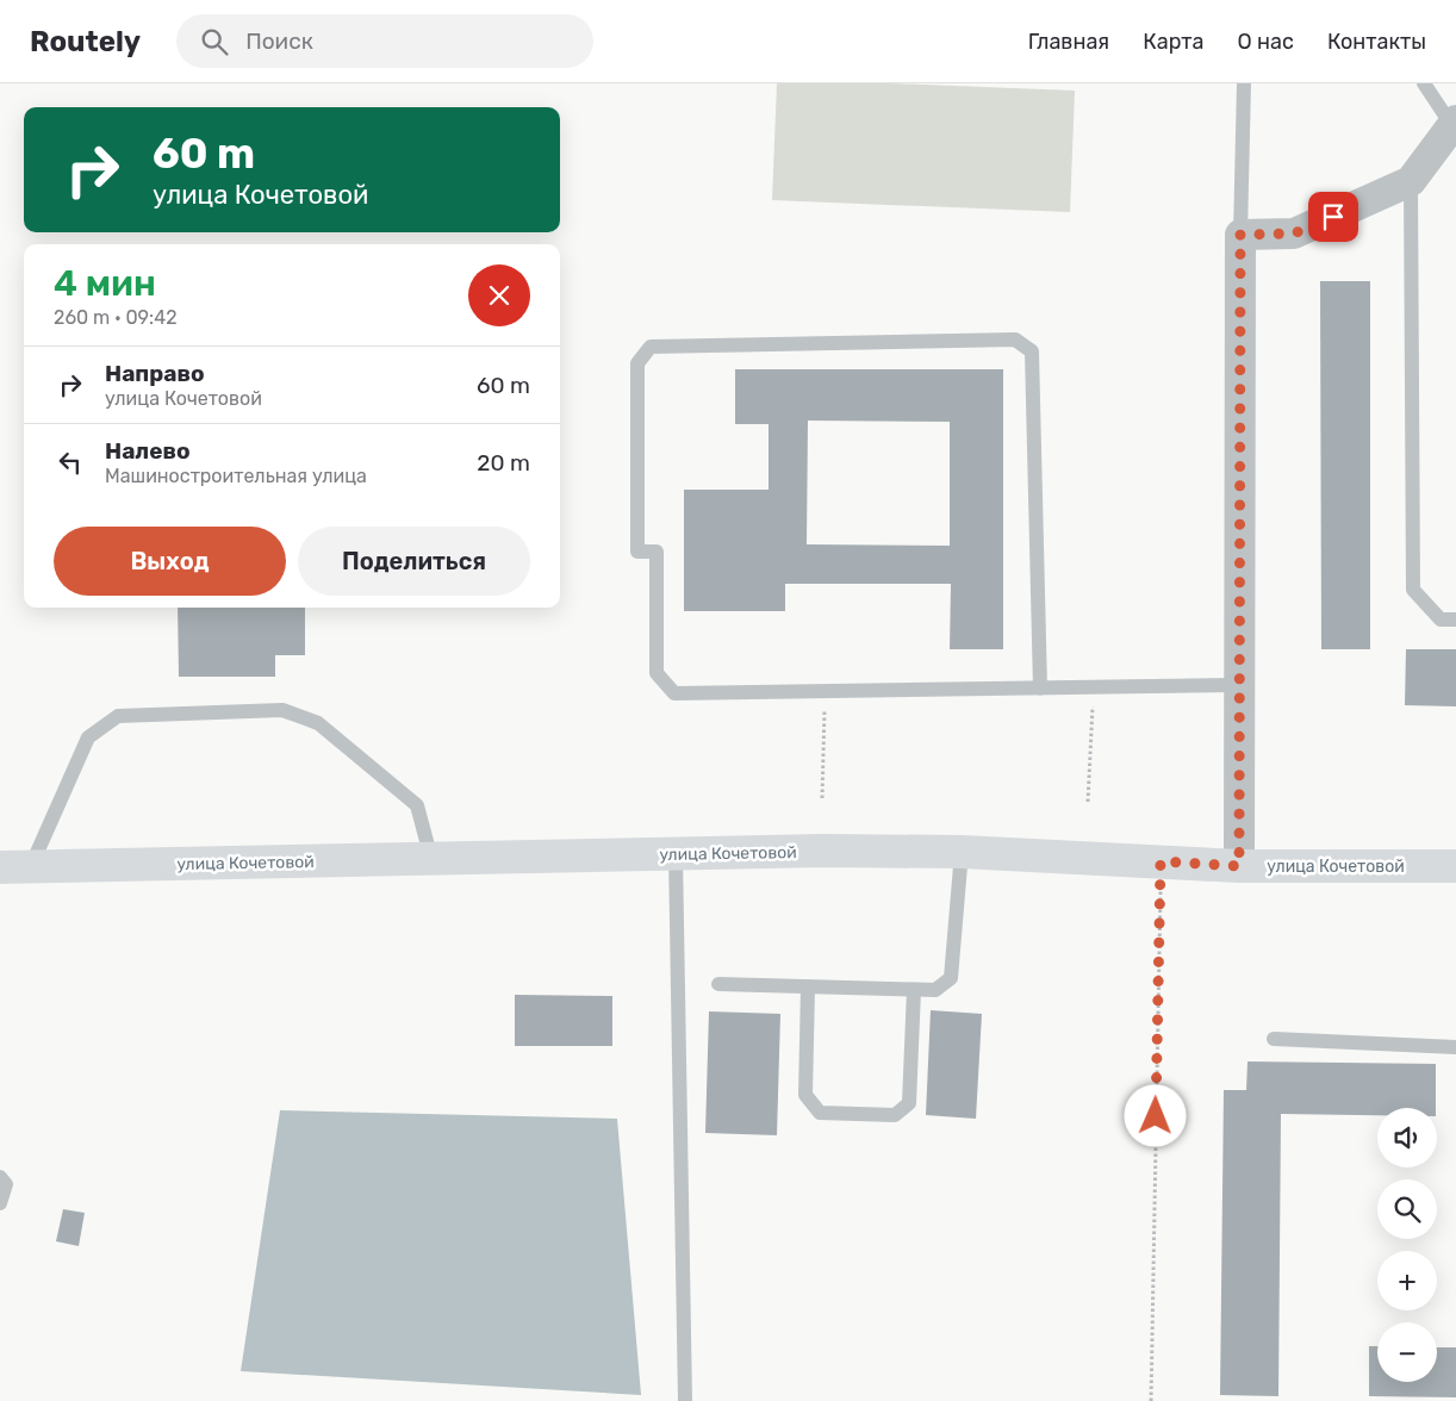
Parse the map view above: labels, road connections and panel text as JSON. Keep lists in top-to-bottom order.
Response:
{
  "streets": {
    "main road": ["улица Кочетовой"]
  },
  "page": {
    "header": "Routely",
    "search": "Поиск",
    "nav": [
      "Главная",
      "Карта",
      "О нас",
      "Контакты"
    ],
    "turn": ["60 m", "улица Кочетовой"],
    "heading": ["4 мин", "260 m · 09:42"],
    "list": [
      {
        "name": "Направо",
        "note": "улица Кочетовой",
        "value": "60 m"
      },
      {
        "name": "Налево",
        "note": "Машиностроительная улица",
        "value": "20 m"
      }
    ],
    "buttons": ["Выход", "Поделиться"],
    "map_buttons": ["+", "−"]
  }
}
